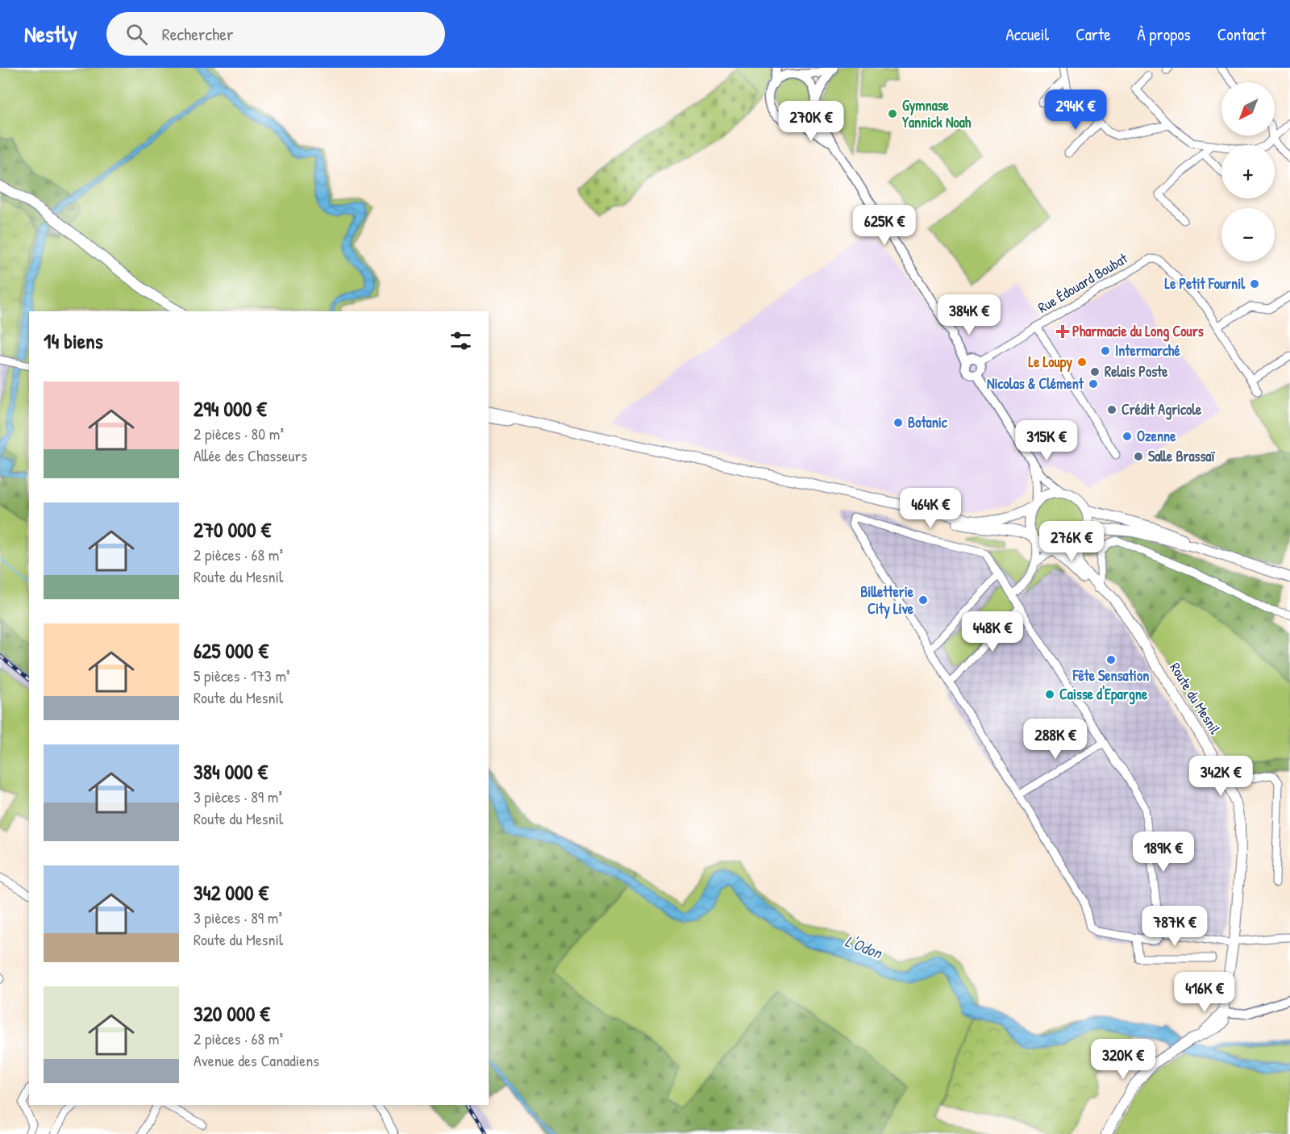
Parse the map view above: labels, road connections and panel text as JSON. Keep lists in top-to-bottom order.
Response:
{
  "streets": {
    "main road": ["Route du Mesnil"],
    "street": ["Rue Édouard Boubat"]
  },
  "water": ["L'Odon"],
  "places": {
    "other": [
      "Gymnase Yannick Noah",
      "Le Petit Fournil",
      "Intermarché",
      "Le Loupy",
      "Relais Poste",
      "Nicolas & Clément",
      "Crédit Agricole",
      "Botanic",
      "Ozenne",
      "Salle Brassaï",
      "Billetterie City Live",
      "Fête Sensation",
      "Caisse d'Epargne"
    ],
    "health": ["Pharmacie du Long Cours"]
  },
  "north": "bottom left",
  "page": {
    "header": "Nestly",
    "search": "Rechercher",
    "nav": [
      "Accueil",
      "Carte",
      "À propos",
      "Contact"
    ],
    "map_buttons": ["+", "−"],
    "price": [
      "294K €",
      "270K €",
      "625K €",
      "384K €",
      "315K €",
      "464K €",
      "276K €",
      "448K €",
      "288K €",
      "342K €",
      "189K €",
      "787K €",
      "416K €",
      "320K €"
    ],
    "heading": "14 biens",
    "list": [
      {
        "name": "294 000 €",
        "note": "2 pièces · 80 m² · Allée des Chasseurs"
      },
      {
        "name": "270 000 €",
        "note": "2 pièces · 68 m² · Route du Mesnil"
      },
      {
        "name": "625 000 €",
        "note": "5 pièces · 173 m² · Route du Mesnil"
      },
      {
        "name": "384 000 €",
        "note": "3 pièces · 89 m² · Route du Mesnil"
      },
      {
        "name": "342 000 €",
        "note": "3 pièces · 89 m² · Route du Mesnil"
      },
      {
        "name": "320 000 €",
        "note": "2 pièces · 68 m² · Avenue des Canadiens"
      }
    ]
  }
}
